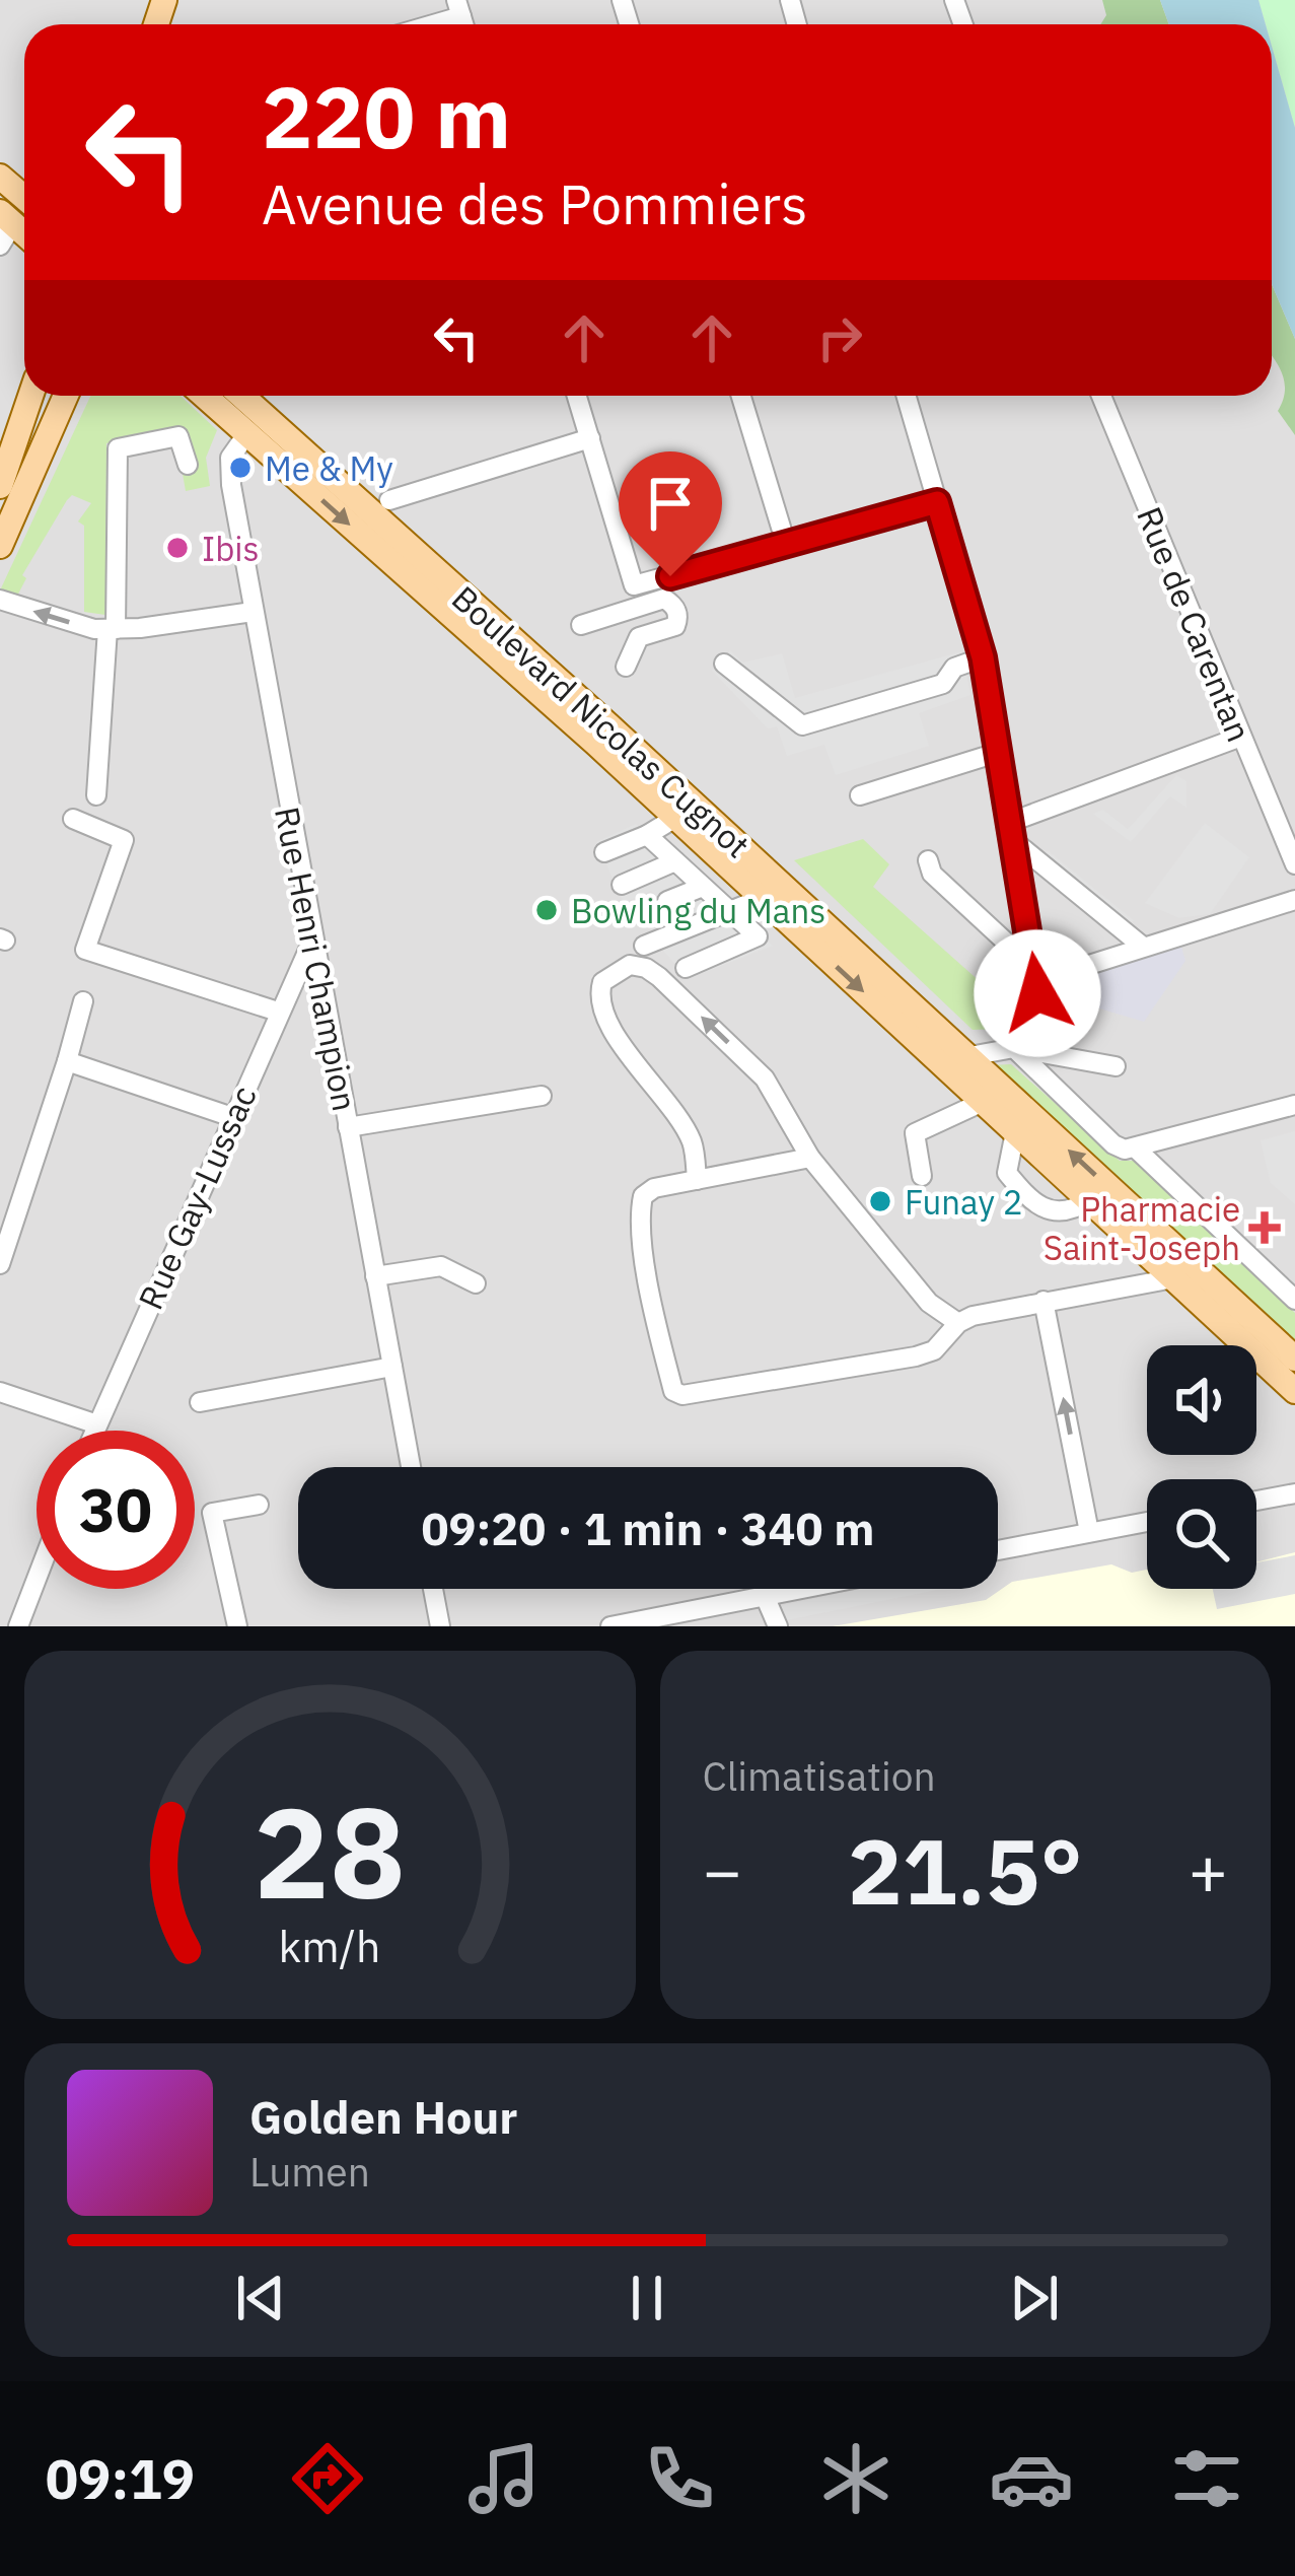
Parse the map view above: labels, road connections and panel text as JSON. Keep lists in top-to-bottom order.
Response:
{
  "streets": {
    "main road": ["Boulevard Nicolas Cugnot"],
    "street": ["Rue de Carentan", "Rue Henri Champion", "Rue Gay-Lussac"]
  },
  "crossings": [
    ["Boulevard Nicolas Cugnot", "Rue Henri Champion"],
    ["Rue Henri Champion", "Rue Gay-Lussac"]
  ],
  "places": {
    "other": [
      "Me & My",
      "Ibis",
      "Bowling du Mans",
      "Funay 2"
    ],
    "health": ["Pharmacie Saint-Joseph"]
  },
  "page": {
    "turn": ["220 m", "Avenue des Pommiers"],
    "limit": "30",
    "trip": "09:20 · 1 min · 340 m",
    "tile": "Climatisation",
    "heat": ["−", "21.5°", "+"],
    "song": ["Golden Hour", "Lumen"],
    "tabs": "09:19",
    "gauge": ["28", "km/h"]
  }
}
